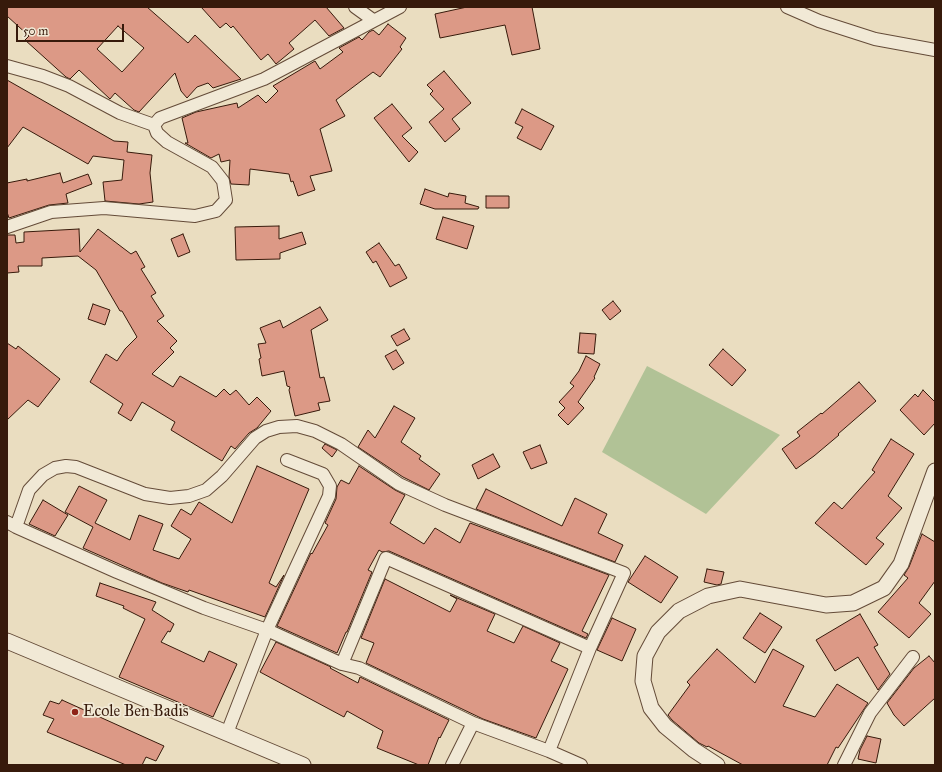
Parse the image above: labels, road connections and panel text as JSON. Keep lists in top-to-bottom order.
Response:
{
  "places": ["Ecole Ben Badis"],
  "scale_bar": "50 m"
}
